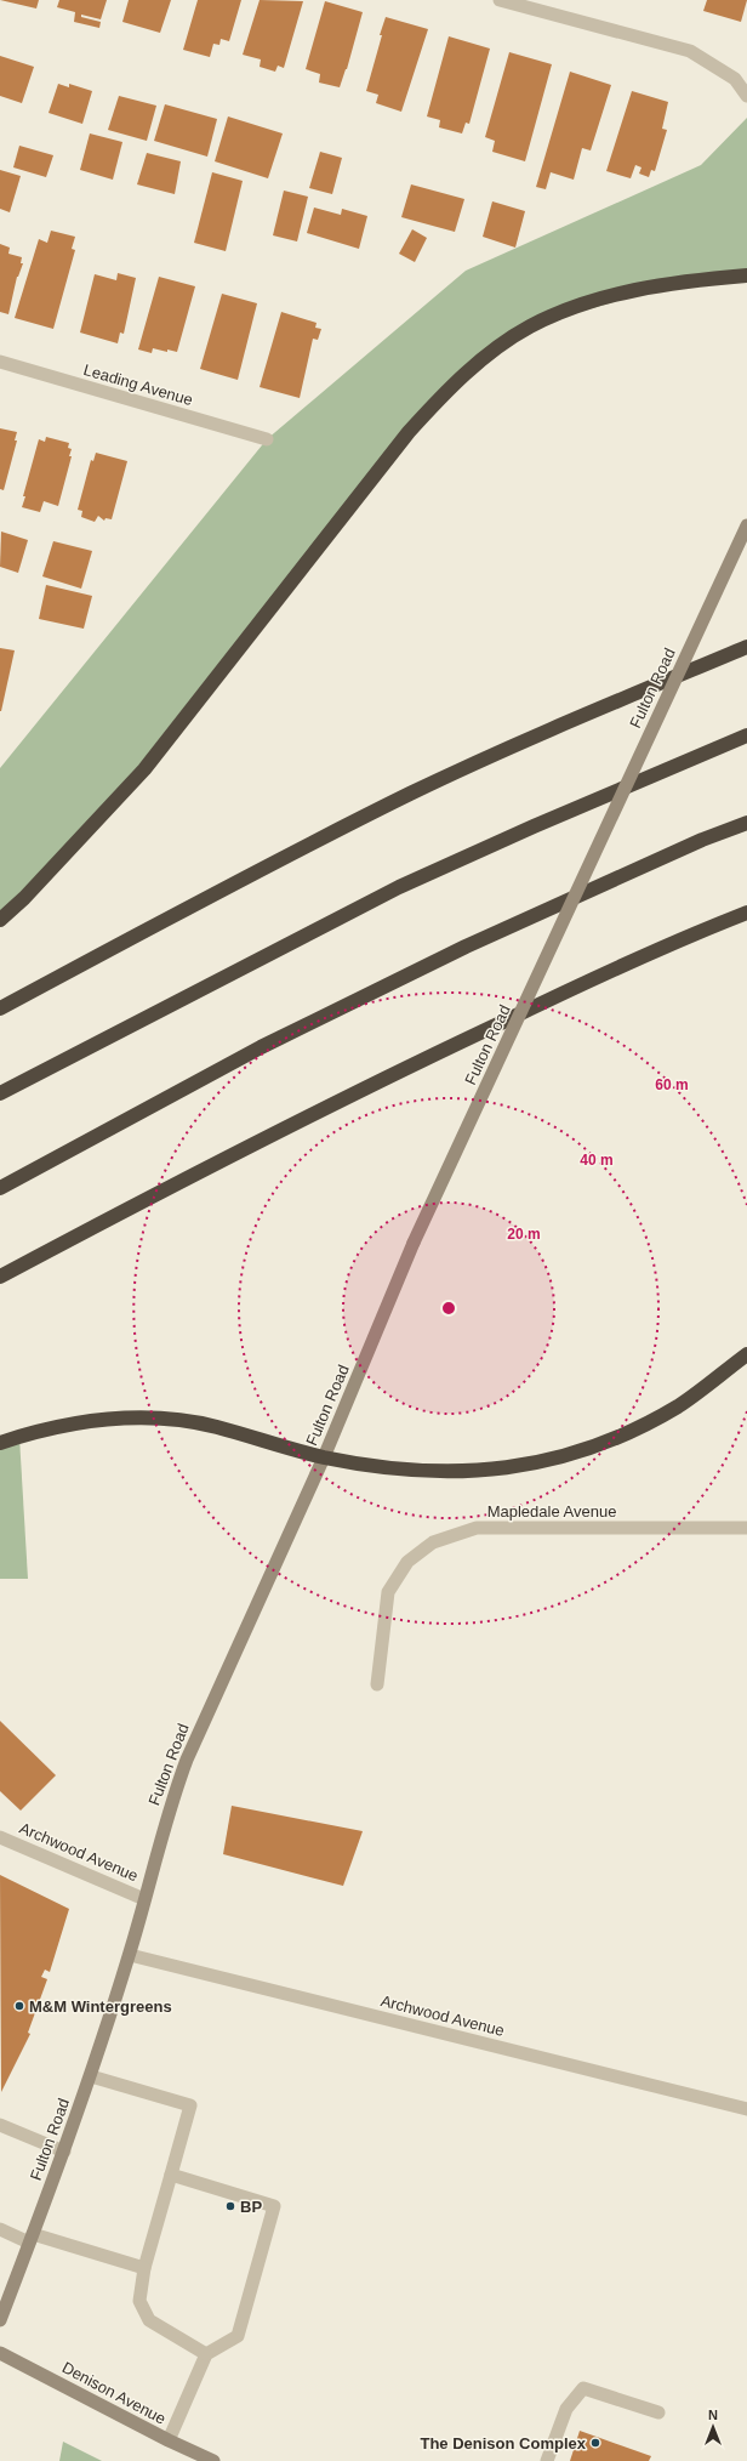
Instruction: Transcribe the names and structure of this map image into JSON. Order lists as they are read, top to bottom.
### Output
{
  "streets": {
    "main road": ["Fulton Road", "Denison Avenue"],
    "street": ["Leading Avenue", "Mapledale Avenue", "Archwood Avenue"]
  },
  "crossings": [
    ["Fulton Road", "Archwood Avenue"]
  ],
  "places": ["M&M Wintergreens", "BP", "The Denison Complex"],
  "north": "top",
  "rings": ["60 m", "40 m", "20 m"]
}
